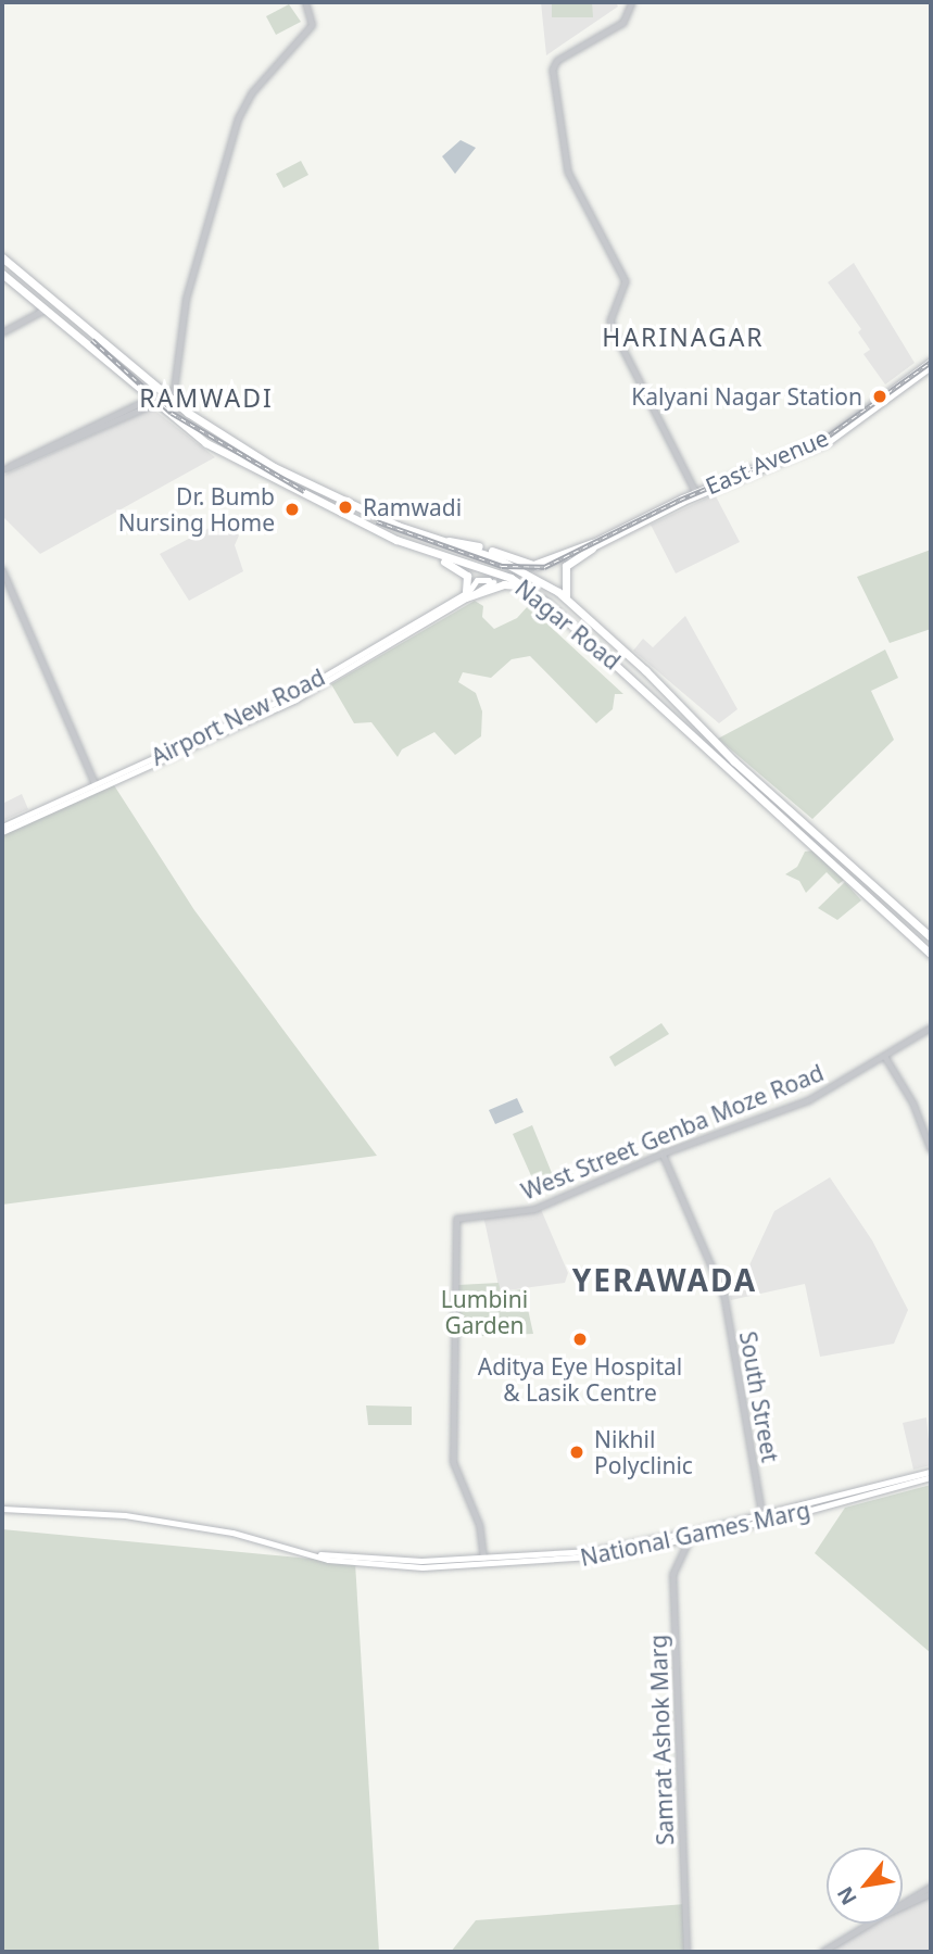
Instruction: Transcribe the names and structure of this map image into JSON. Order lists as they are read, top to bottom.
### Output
{
  "streets": {
    "highway": ["Nagar Road"],
    "main road": ["East Avenue", "Airport New Road", "National Games Marg"],
    "street": ["West Street Genba Moze Road", "South Street", "Samrat Ashok Marg"]
  },
  "crossings": [
    ["West Street Genba Moze Road", "South Street"],
    ["West Street Genba Moze Road", "National Games Marg"],
    ["South Street", "National Games Marg"],
    ["National Games Marg", "Samrat Ashok Marg"]
  ],
  "districts": ["HARINAGAR", "RAMWADI", "YERAWADA"],
  "parks": ["Lumbini Garden"],
  "places": [
    "Kalyani Nagar Station",
    "Ramwadi",
    "Dr. Bumb Nursing Home",
    "Aditya Eye Hospital & Lasik Centre",
    "Nikhil Polyclinic"
  ],
  "north": "bottom left"
}
